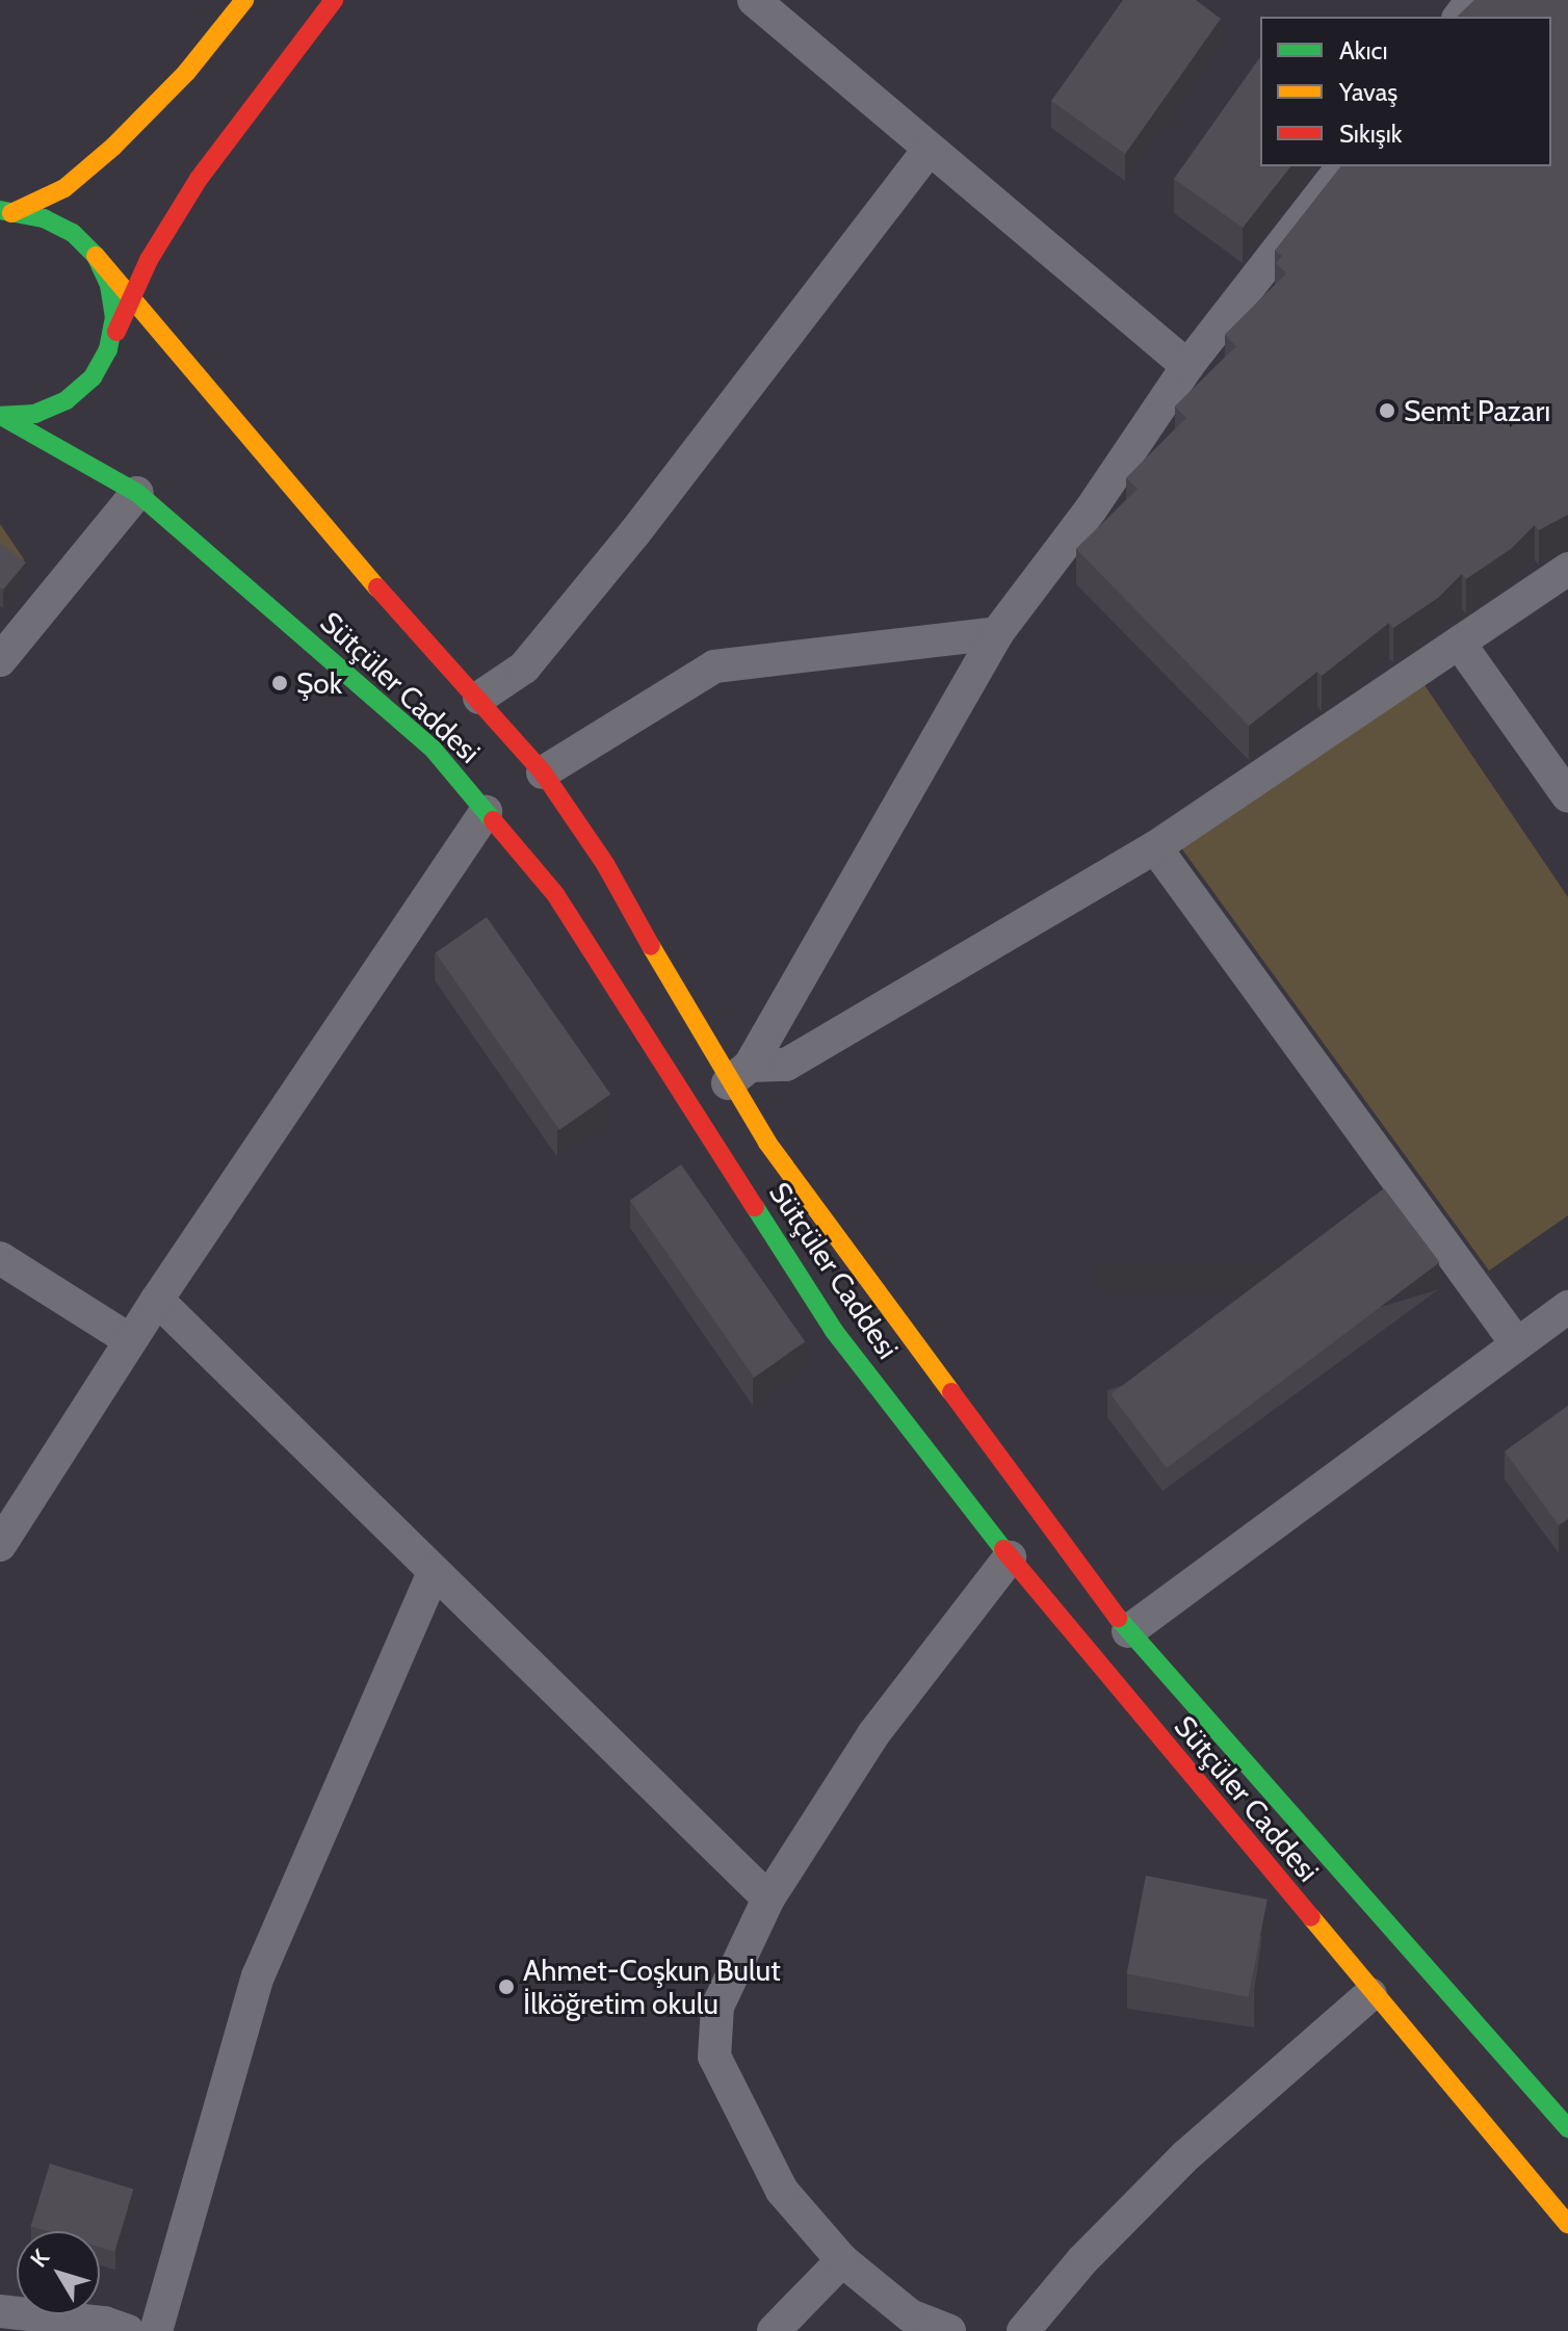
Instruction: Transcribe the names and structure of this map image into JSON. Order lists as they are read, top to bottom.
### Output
{
  "streets": {
    "main road": ["Sütçüler Caddesi"]
  },
  "places": ["Semt Pazarı", "Şok", "Ahmet-Coşkun Bulut İlköğretim okulu"],
  "legend": ["Akıcı", "Yavaş", "Sıkışık"],
  "north": "top left"
}
